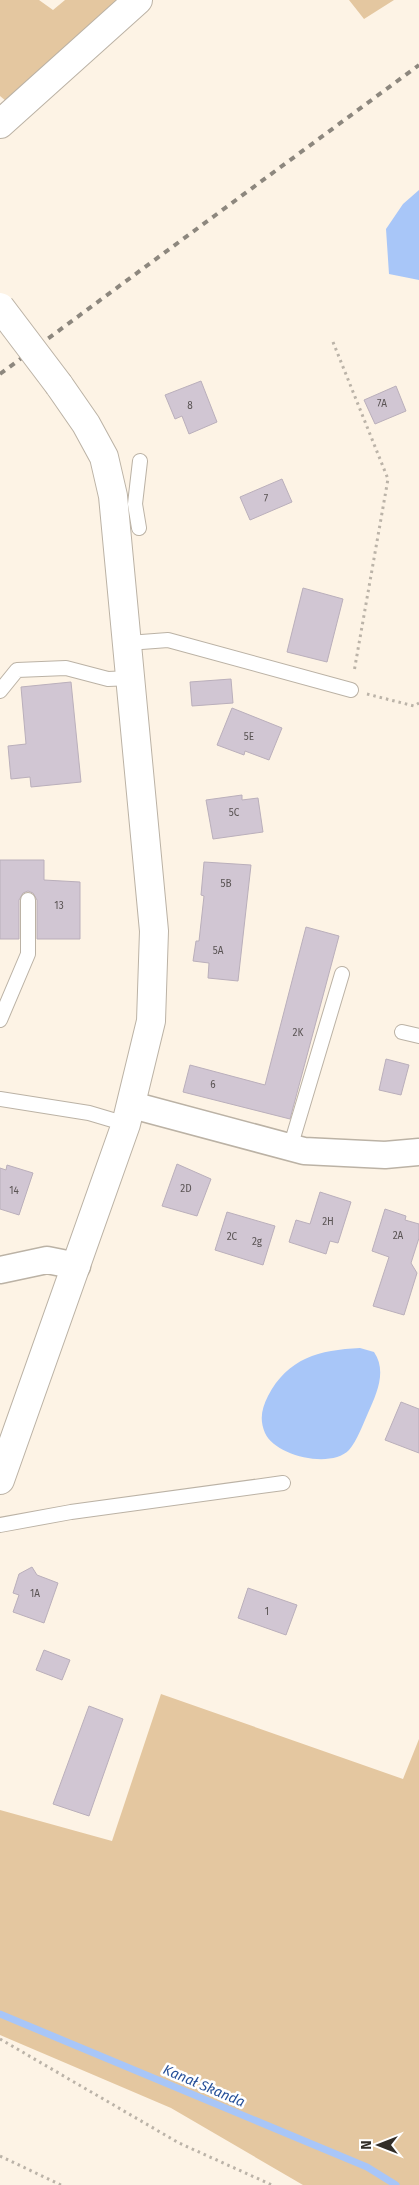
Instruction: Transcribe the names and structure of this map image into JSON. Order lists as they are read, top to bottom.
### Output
{
  "water": ["Kanał Skanda"],
  "house_numbers": [
    "7A",
    "8",
    "7",
    "5E",
    "5C",
    "5B",
    "13",
    "5A",
    "2K",
    "6",
    "2D",
    "14",
    "2H",
    "2A",
    "2C",
    "2g",
    "1A",
    "1"
  ],
  "north": "left"
}
